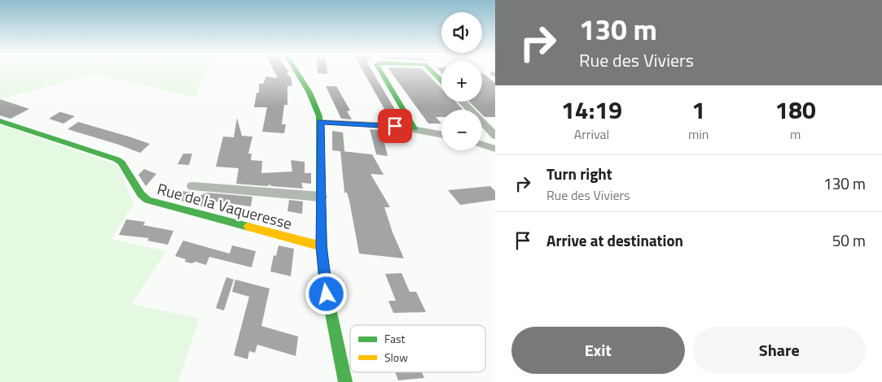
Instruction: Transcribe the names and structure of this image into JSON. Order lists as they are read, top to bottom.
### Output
{
  "streets": {
    "street": ["Rue de la Vaqueresse"]
  },
  "legend": ["Fast", "Slow"],
  "page": {
    "turn": ["130 m", "Rue des Viviers"],
    "map_buttons": ["+", "−"],
    "eta": [
      "14:19",
      "Arrival",
      "1",
      "min",
      "180",
      "m"
    ],
    "list": [
      {
        "name": "Turn right",
        "note": "Rue des Viviers",
        "value": "130 m"
      },
      {
        "name": "Arrive at destination",
        "value": "50 m"
      }
    ],
    "buttons": ["Exit", "Share"]
  }
}
